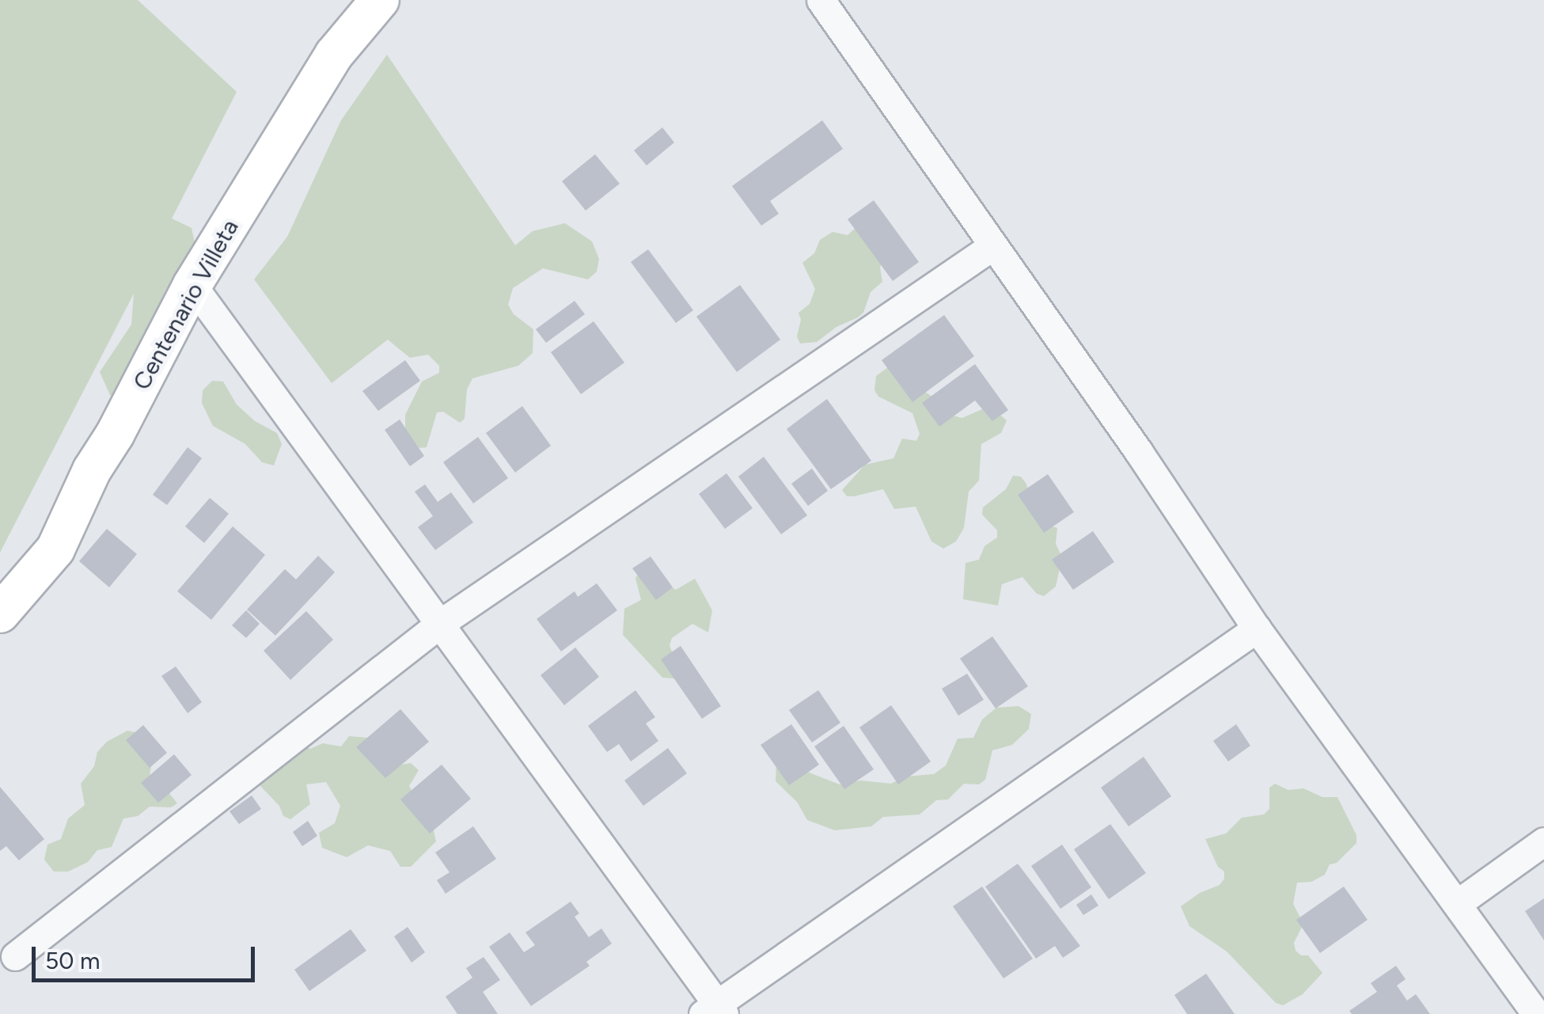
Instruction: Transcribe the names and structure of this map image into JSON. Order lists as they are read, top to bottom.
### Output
{
  "streets": {
    "main road": ["Centenario Villeta"]
  },
  "scale_bar": "50 m"
}
